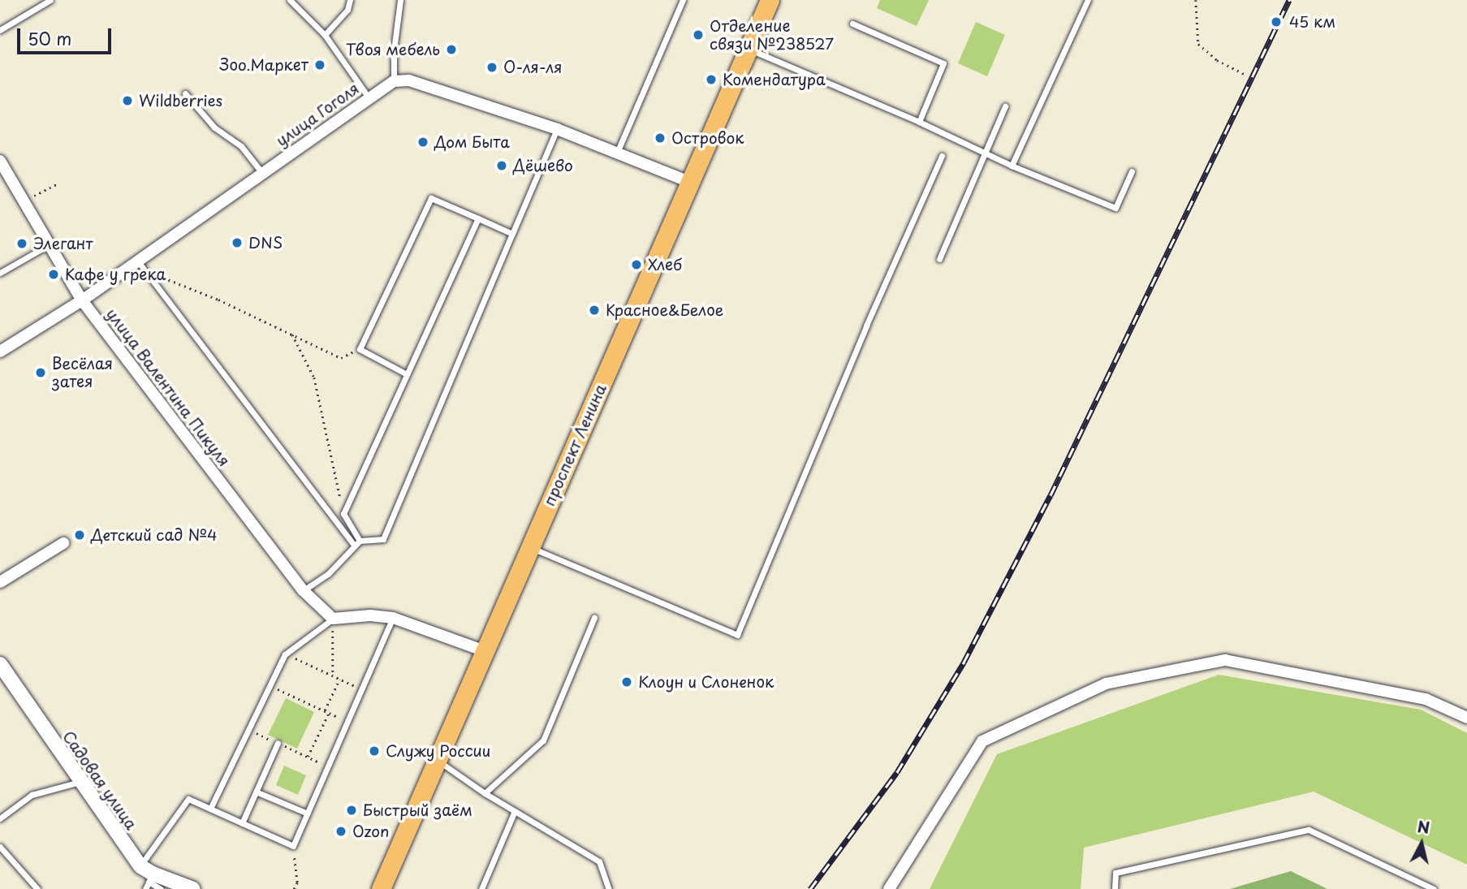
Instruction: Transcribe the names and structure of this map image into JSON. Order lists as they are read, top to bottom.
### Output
{
  "streets": {
    "main road": ["проспект Ленина"],
    "street": ["улица Гоголя", "улица Валентина Пикуля", "Садовая улица"]
  },
  "crossings": [
    ["улица Гоголя", "улица Валентина Пикуля"]
  ],
  "places": [
    "45 км",
    "Отделение связи №238527",
    "Твоя мебель",
    "Зоо.Маркет",
    "О-ля-ля",
    "Комендатура",
    "Wildberries",
    "Островок",
    "Дом Быта",
    "Дёшево",
    "DNS",
    "Элегант",
    "Хлеб",
    "Кафе у грека",
    "Красное&Белое",
    "Весёлая затея",
    "Детский сад №4",
    "Клоун и Слоненок",
    "Служу России",
    "Быстрый заём",
    "Ozon"
  ],
  "scale_bar": "50 m",
  "north": "top"
}
